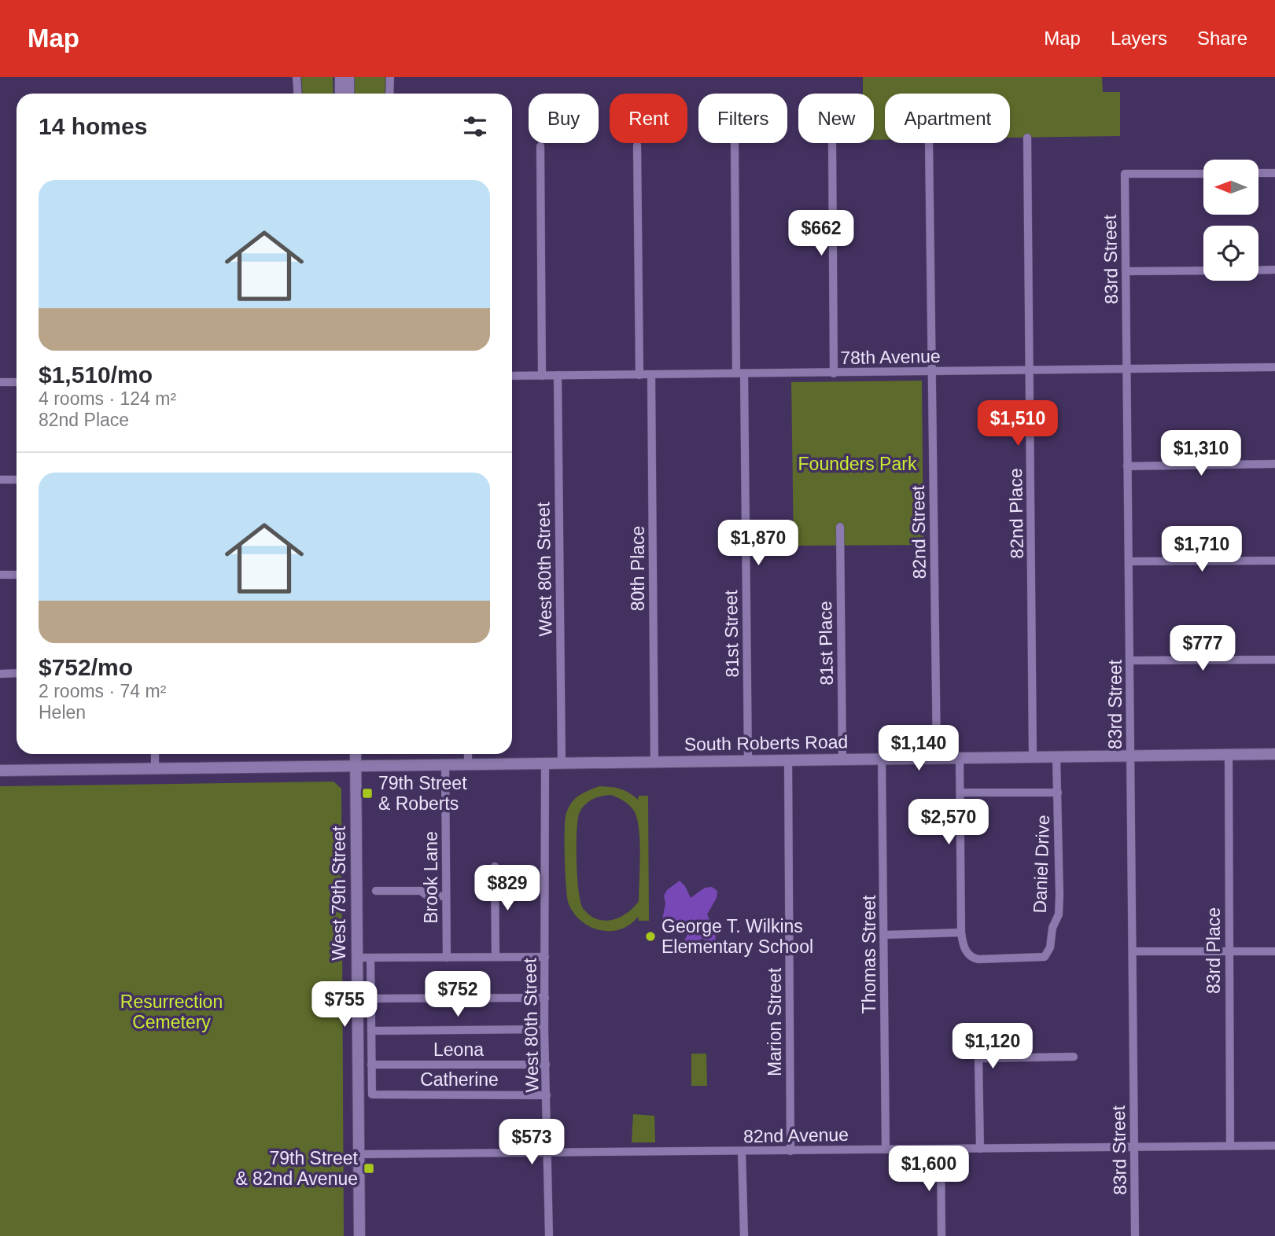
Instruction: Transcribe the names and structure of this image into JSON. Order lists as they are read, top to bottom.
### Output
{
  "streets": {
    "street": [
      "83rd Street",
      "78th Avenue",
      "82nd Place",
      "82nd Street",
      "80th Place",
      "West 80th Street",
      "81st Street",
      "81st Place",
      "South Roberts Road",
      "Daniel Drive",
      "Brook Lane",
      "West 79th Street",
      "83rd Place",
      "Thomas Street",
      "Marion Street",
      "Leona",
      "Catherine",
      "82nd Avenue"
    ]
  },
  "crossings": [
    ["83rd Street", "78th Avenue"],
    ["83rd Street", "South Roberts Road"],
    ["83rd Street", "82nd Avenue"],
    ["78th Avenue", "82nd Place"],
    ["78th Avenue", "82nd Street"],
    ["78th Avenue", "80th Place"],
    ["78th Avenue", "West 80th Street"],
    ["78th Avenue", "81st Street"],
    ["82nd Place", "South Roberts Road"],
    ["82nd Street", "South Roberts Road"],
    ["80th Place", "South Roberts Road"],
    ["West 80th Street", "South Roberts Road"],
    ["West 80th Street", "Leona"],
    ["West 80th Street", "Catherine"],
    ["West 80th Street", "82nd Avenue"],
    ["81st Street", "South Roberts Road"],
    ["81st Place", "South Roberts Road"],
    ["South Roberts Road", "Daniel Drive"],
    ["South Roberts Road", "Brook Lane"],
    ["South Roberts Road", "West 79th Street"],
    ["South Roberts Road", "83rd Place"],
    ["South Roberts Road", "Thomas Street"],
    ["South Roberts Road", "Marion Street"],
    ["West 79th Street", "82nd Avenue"],
    ["83rd Place", "82nd Avenue"],
    ["Thomas Street", "82nd Avenue"],
    ["Marion Street", "82nd Avenue"],
    ["Leona", "Catherine"]
  ],
  "parks": ["Founders Park", "Resurrection Cemetery"],
  "places": {
    "transit": ["79th Street & Roberts", "79th Street & 82nd Avenue"],
    "other": ["George T. Wilkins Elementary School"]
  },
  "north": "left",
  "page": {
    "header": "Map",
    "nav": ["Map", "Layers", "Share"],
    "chip": [
      "Buy",
      "Rent",
      "Filters",
      "New",
      "Apartment"
    ],
    "heading": "14 homes",
    "list": [
      {
        "name": "$1,510/mo",
        "note": "4 rooms · 124 m² · 82nd Place"
      },
      {
        "name": "$752/mo",
        "note": "2 rooms · 74 m² · Helen"
      }
    ],
    "price": [
      "$662",
      "$1,510",
      "$1,310",
      "$1,870",
      "$1,710",
      "$777",
      "$1,140",
      "$2,570",
      "$829",
      "$752",
      "$755",
      "$1,120",
      "$573",
      "$1,600"
    ]
  }
}
